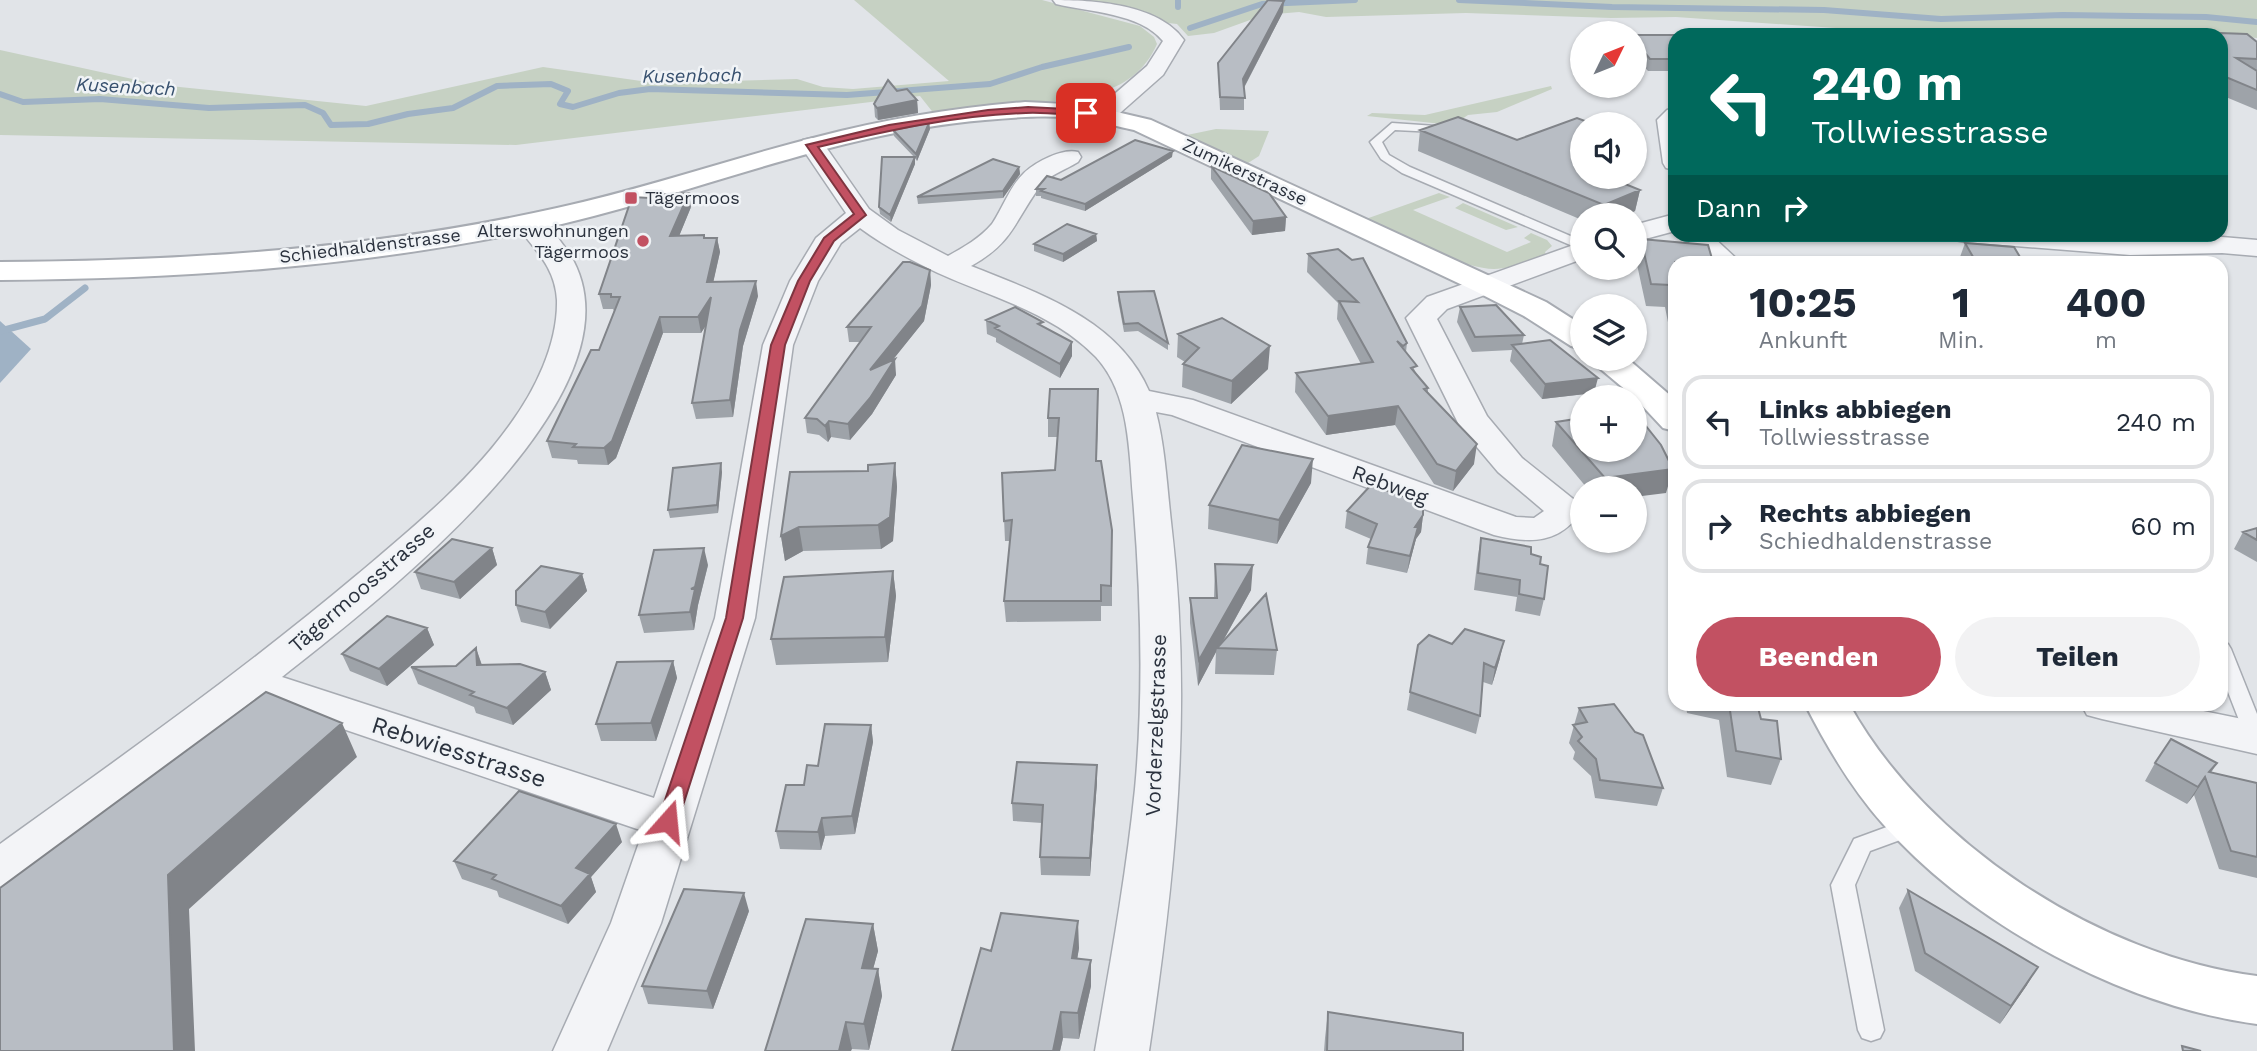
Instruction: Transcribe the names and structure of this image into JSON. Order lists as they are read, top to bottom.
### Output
{
  "streets": {
    "main road": ["Zumikerstrasse", "Schiedhaldenstrasse"],
    "street": [
      "Rebweg",
      "Tägermoosstrasse",
      "Vorderzelgstrasse",
      "Rebwiesstrasse"
    ]
  },
  "crossings": [
    ["Zumikerstrasse", "Schiedhaldenstrasse"],
    ["Zumikerstrasse", "Rebweg"],
    ["Schiedhaldenstrasse", "Tägermoosstrasse"],
    ["Rebweg", "Vorderzelgstrasse"],
    ["Tägermoosstrasse", "Rebwiesstrasse"]
  ],
  "water": ["Kusenbach"],
  "places": {
    "transit": ["Tägermoos"],
    "other": ["Alterswohnungen Tägermoos"]
  },
  "north": "top right",
  "page": {
    "map_buttons": ["+", "−"],
    "turn": ["240 m", "Tollwiesstrasse"],
    "then": "Dann",
    "eta": [
      "10:25",
      "Ankunft",
      "1",
      "Min.",
      "400",
      "m"
    ],
    "list": [
      {
        "name": "Links abbiegen",
        "note": "Tollwiesstrasse",
        "value": "240 m"
      },
      {
        "name": "Rechts abbiegen",
        "note": "Schiedhaldenstrasse",
        "value": "60 m"
      }
    ],
    "buttons": ["Beenden", "Teilen"]
  }
}
